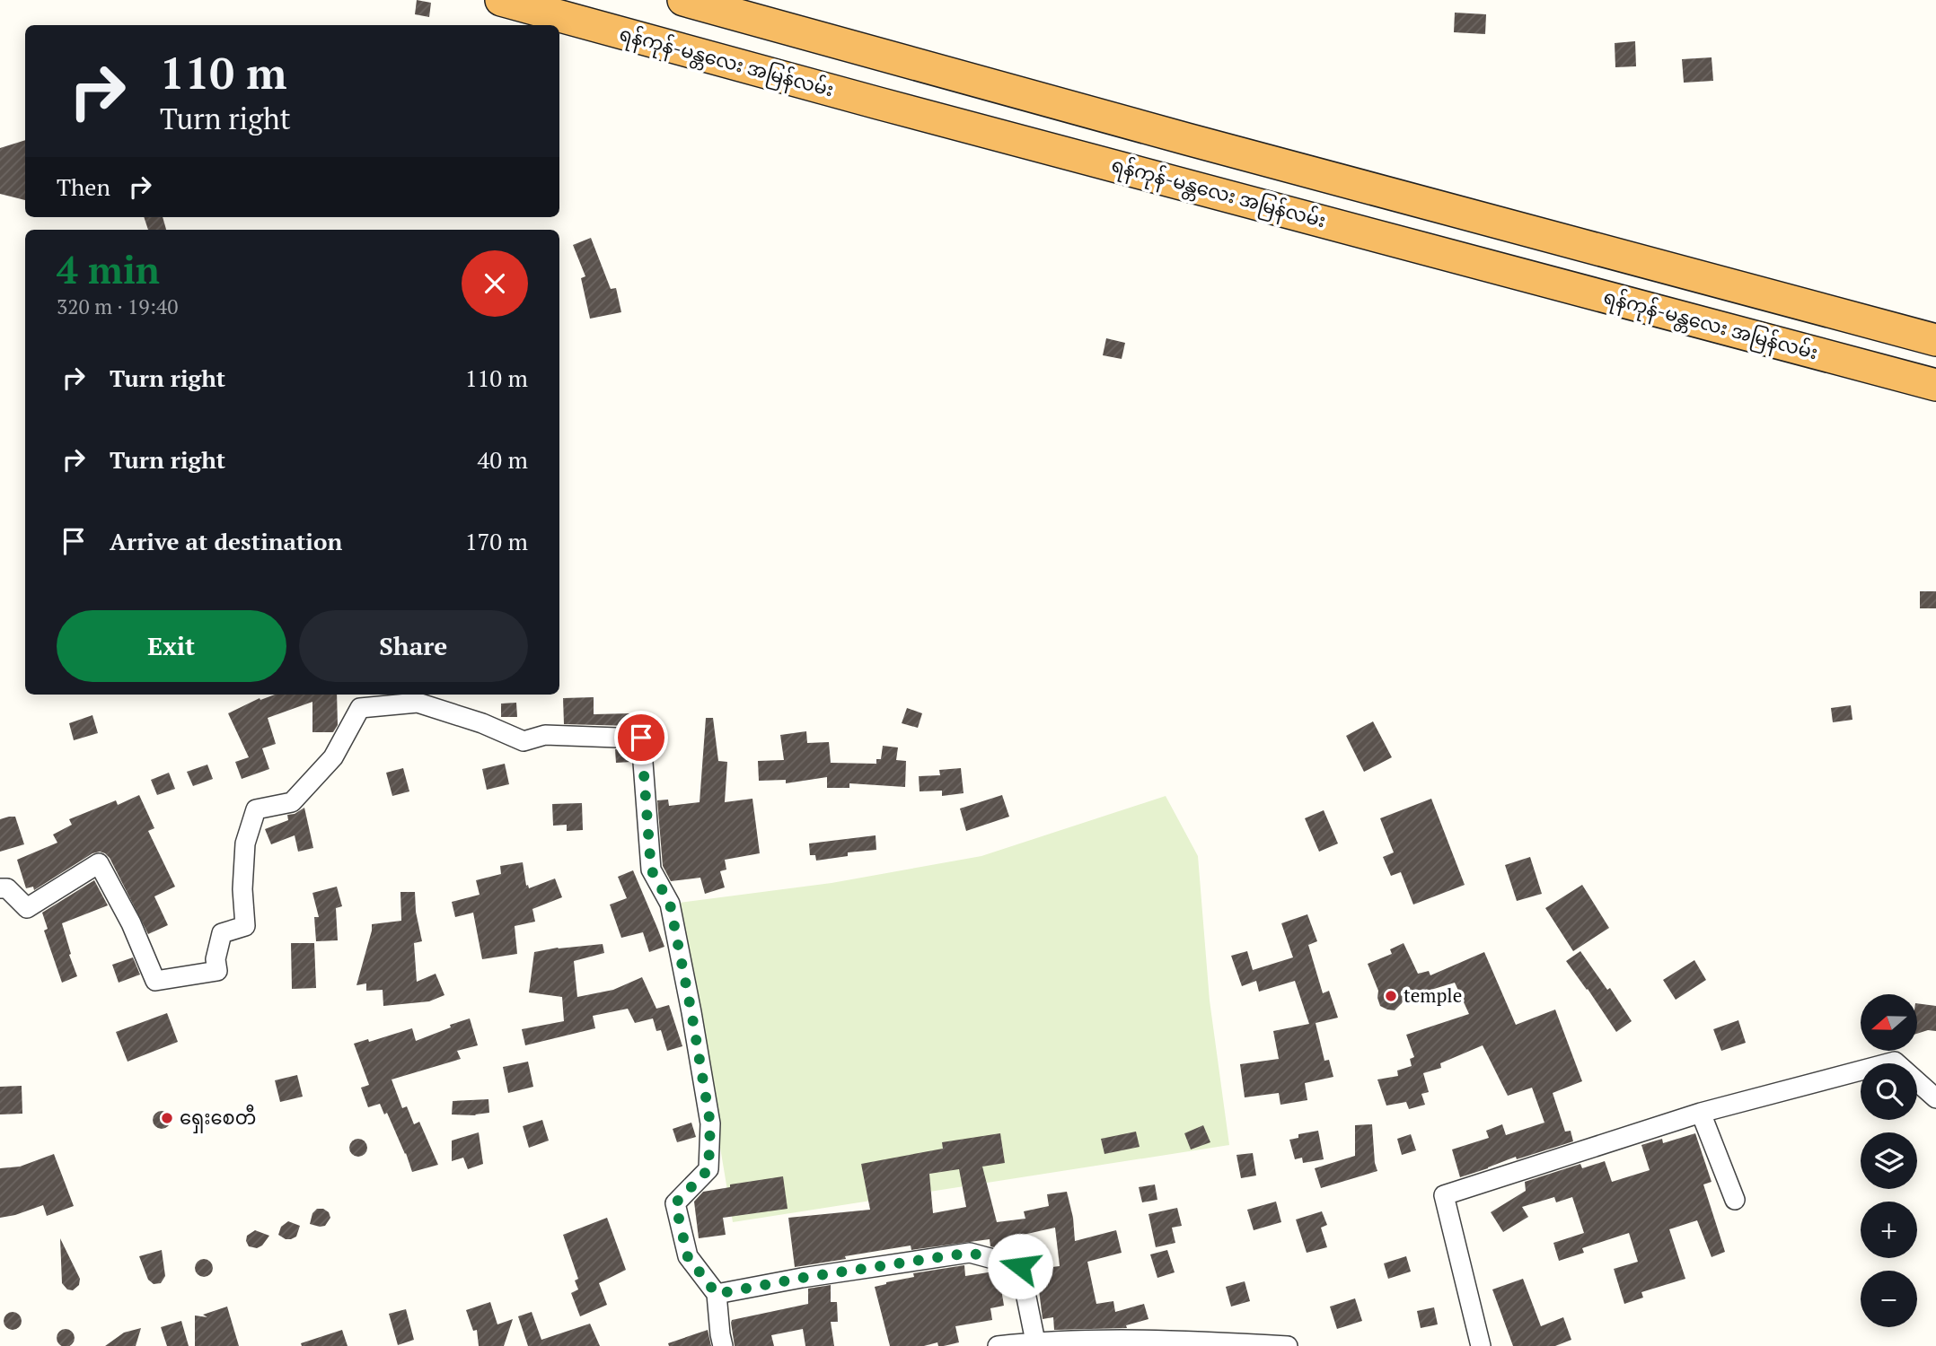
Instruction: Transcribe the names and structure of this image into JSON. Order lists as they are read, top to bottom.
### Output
{
  "streets": {
    "highway": ["ရန်ကုန်-မန္တလေး အမြန်လမ်း"]
  },
  "places": ["temple", "ရှေးစေတီ"],
  "north": "left",
  "page": {
    "turn": ["110 m", "Turn right"],
    "then": "Then",
    "heading": ["4 min", "320 m · 19:40"],
    "list": [
      {
        "name": "Turn right",
        "value": "110 m"
      },
      {
        "name": "Turn right",
        "value": "40 m"
      },
      {
        "name": "Arrive at destination",
        "value": "170 m"
      }
    ],
    "buttons": ["Exit", "Share"],
    "map_buttons": ["+", "−"]
  }
}
